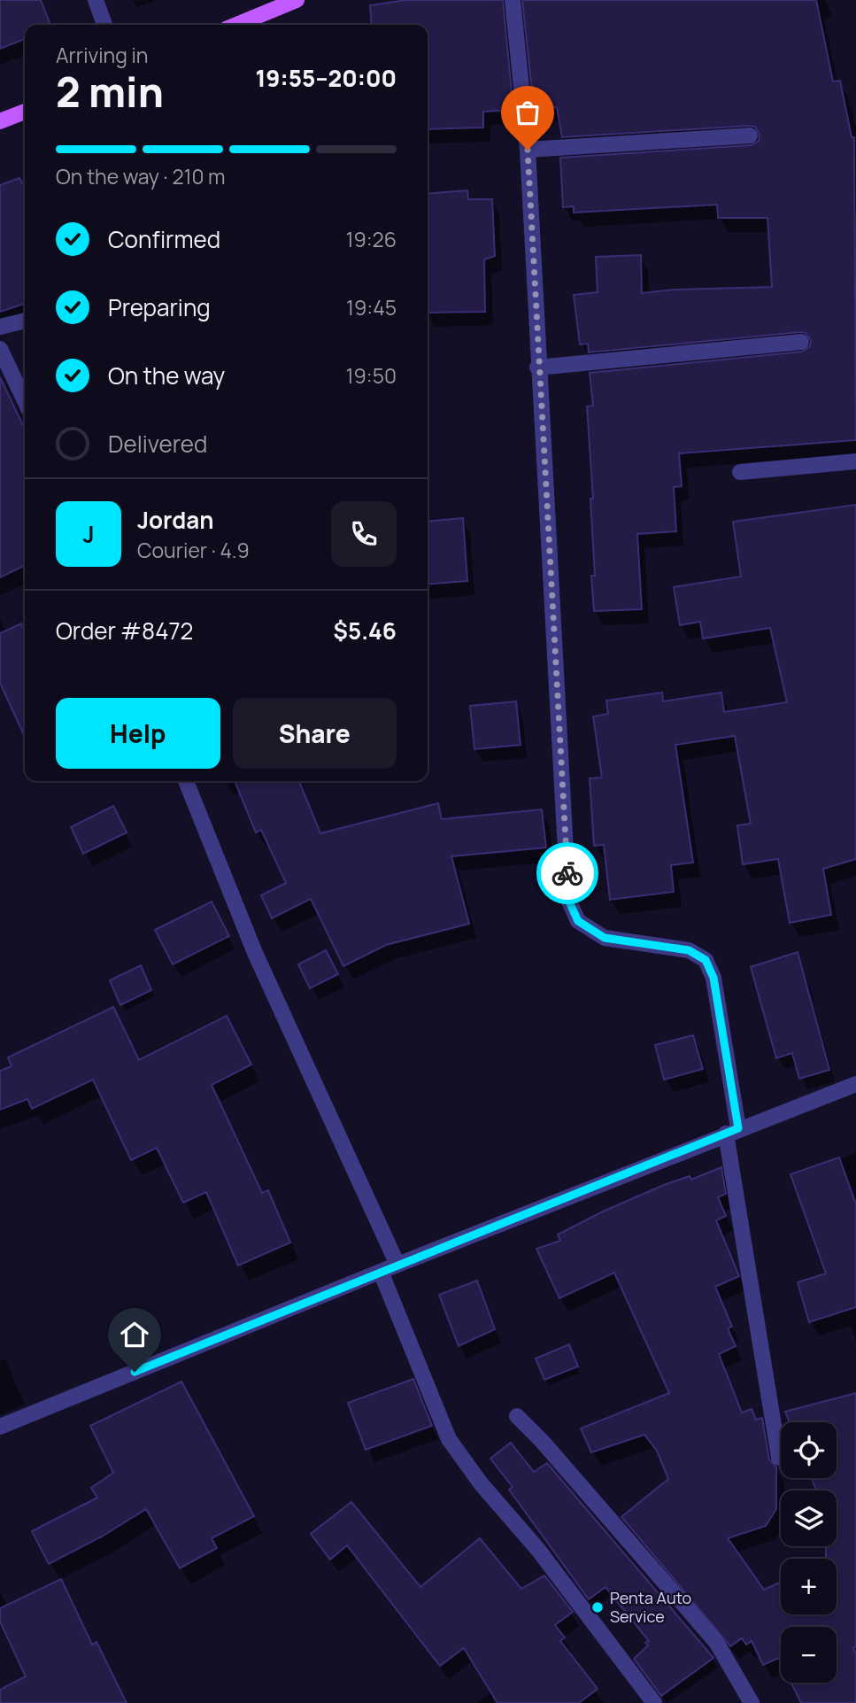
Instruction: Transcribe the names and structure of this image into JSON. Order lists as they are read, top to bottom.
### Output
{
  "places": ["Penta Auto Service"],
  "page": {
    "heading": ["2 min", "Arriving in", "19:55–20:00"],
    "panel": [
      "Jordan",
      "Courier · 4.9",
      "Order #8472",
      "$5.46"
    ],
    "bar": "On the way · 210 m",
    "list": [
      ["Confirmed", "19:26"],
      ["Preparing", "19:45"],
      ["On the way", "19:50"],
      "Delivered"
    ],
    "round": "J",
    "buttons": ["Help", "Share"],
    "map_buttons": ["+", "−"]
  }
}
